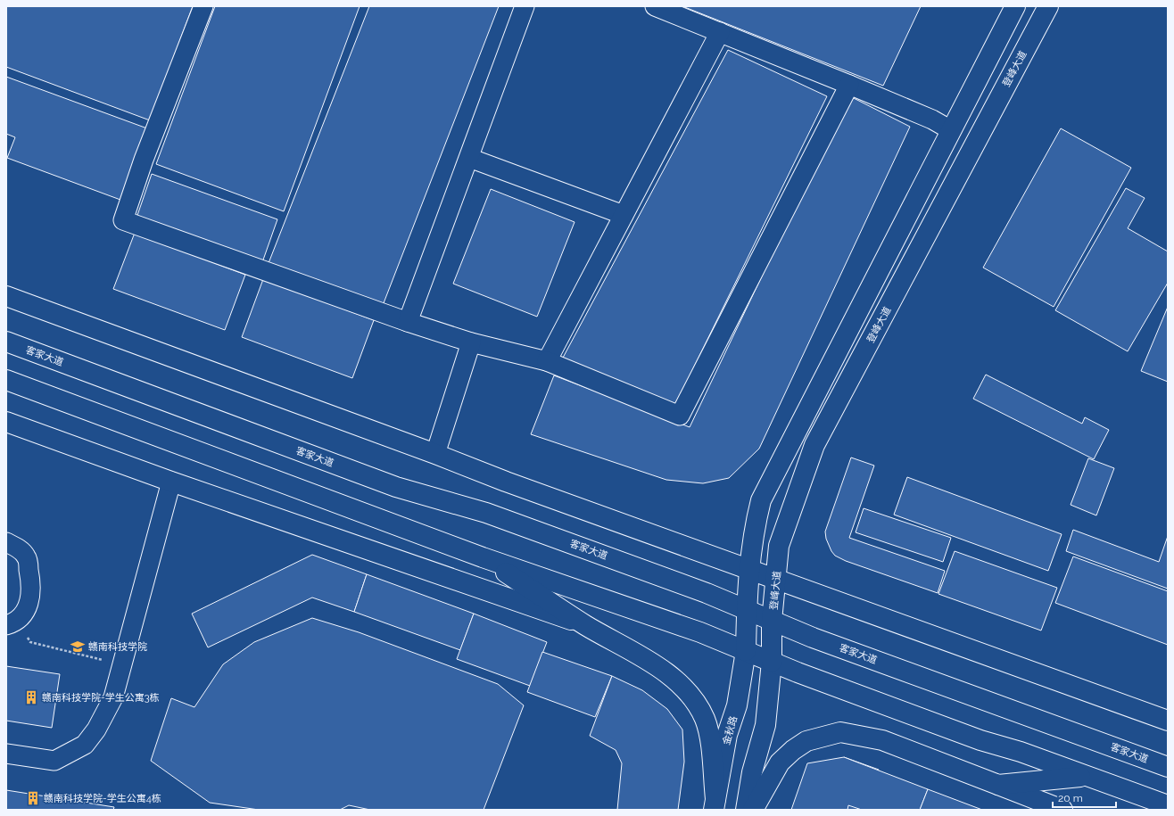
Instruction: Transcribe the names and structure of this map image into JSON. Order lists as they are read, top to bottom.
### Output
{
  "streets": {
    "main road": ["登峰大道", "客家大道", "金秋路"]
  },
  "crossings": [
    ["登峰大道", "客家大道"]
  ],
  "places": {
    "school or university": ["赣南科技学院"],
    "building": ["赣南科技学院-学生公寓3栋", "赣南科技学院-学生公寓4栋"]
  },
  "scale_bar": "20 m"
}
